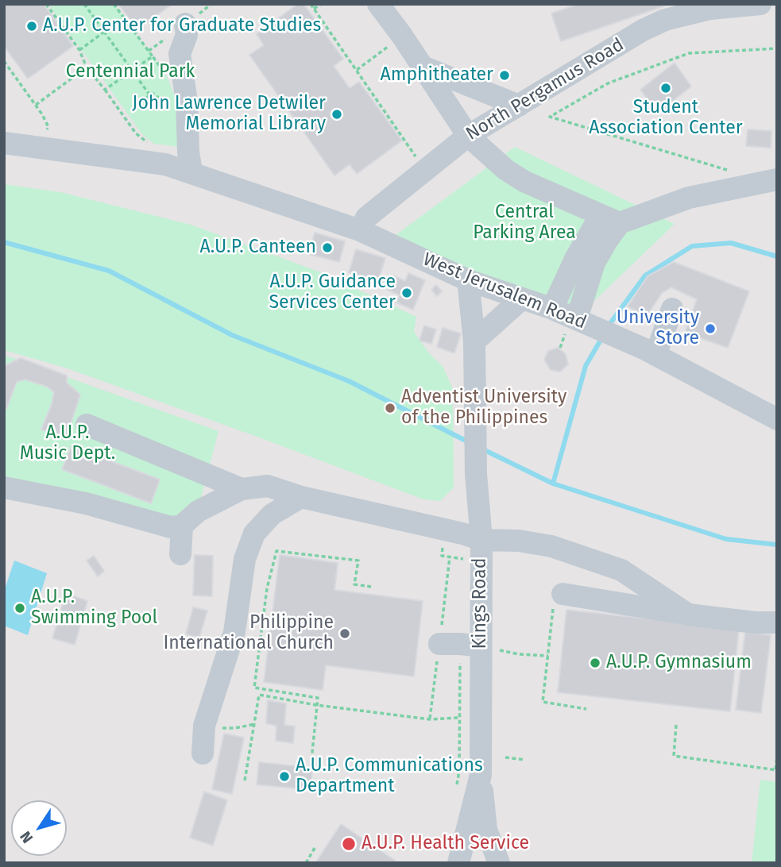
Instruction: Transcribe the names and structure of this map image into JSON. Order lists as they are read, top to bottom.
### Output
{
  "streets": {
    "lane": ["North Pergamus Road", "West Jerusalem Road", "Kings Road"]
  },
  "crossings": [
    ["North Pergamus Road", "West Jerusalem Road"],
    ["West Jerusalem Road", "Kings Road"]
  ],
  "parks": ["Centennial Park", "Central Parking Area", "A.U.P. Music Dept."],
  "places": [
    "A.U.P. Center for Graduate Studies",
    "Amphitheater",
    "Student Association Center",
    "John Lawrence Detwiler Memorial Library",
    "A.U.P. Canteen",
    "A.U.P. Guidance Services Center",
    "University Store",
    "Adventist University of the Philippines",
    "A.U.P. Swimming Pool",
    "Philippine International Church",
    "A.U.P. Gymnasium",
    "A.U.P. Communications Department",
    "A.U.P. Health Service"
  ],
  "north": "bottom left"
}
